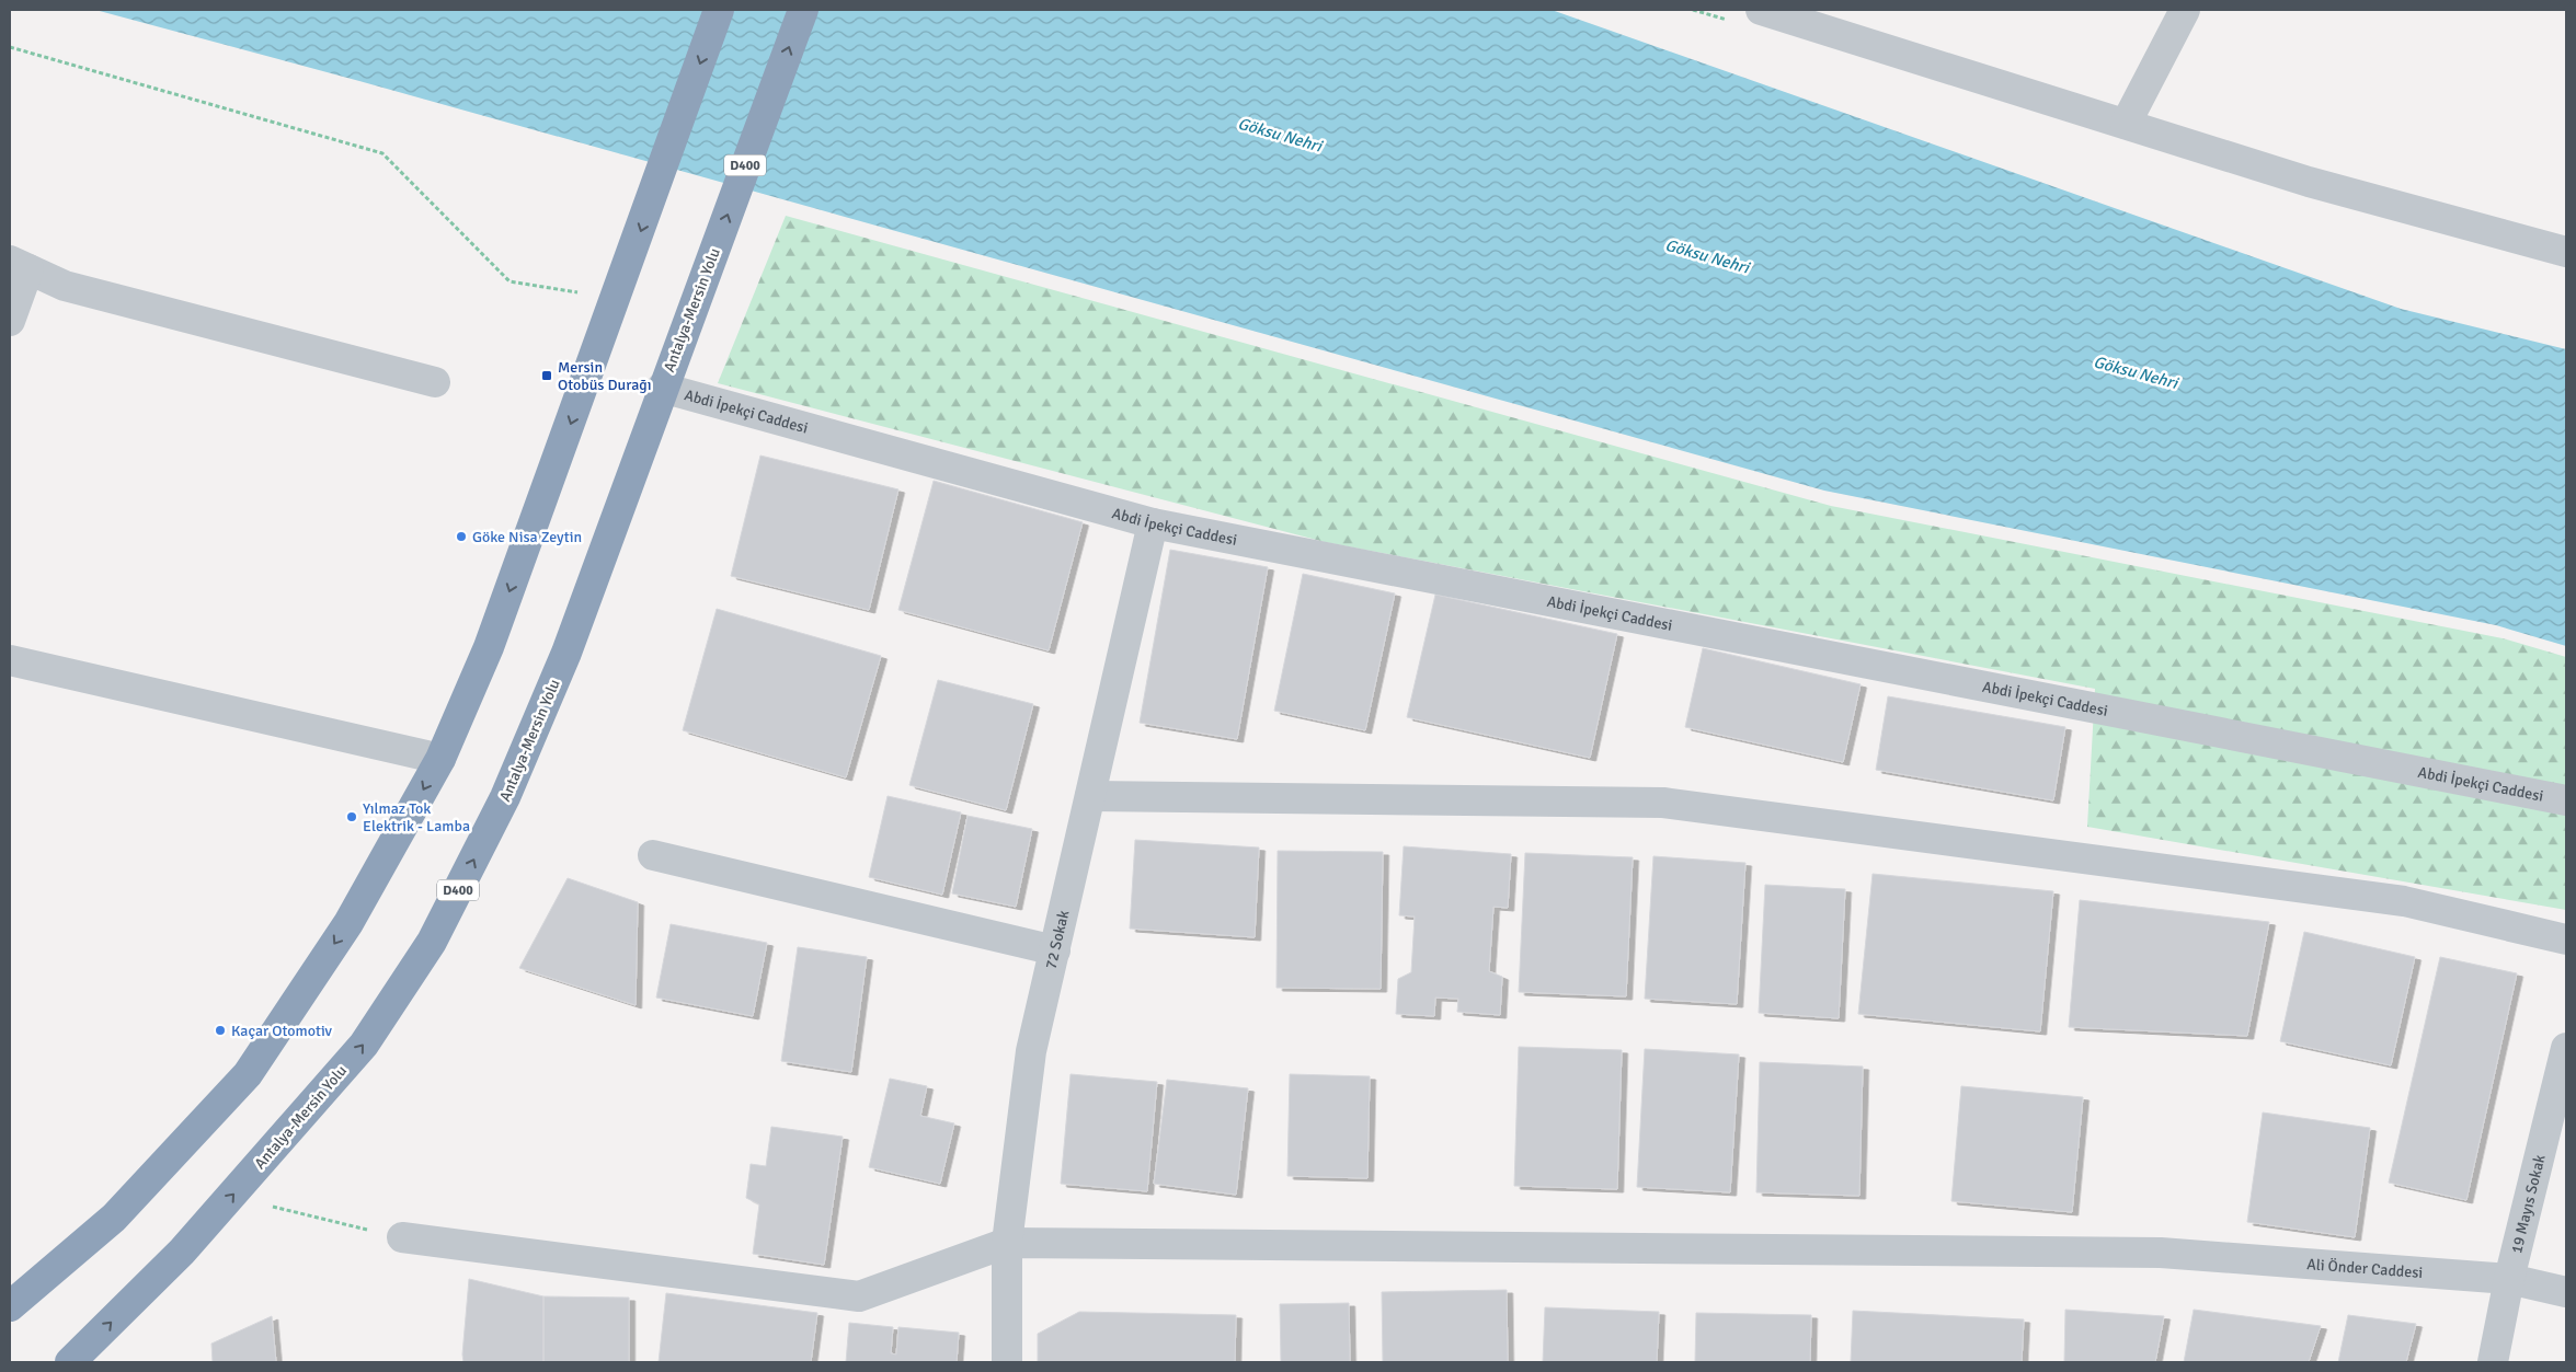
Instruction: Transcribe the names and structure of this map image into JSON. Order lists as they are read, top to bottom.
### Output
{
  "streets": {
    "highway": ["D400", "Antalya-Mersin Yolu"],
    "street": [
      "Abdi İpekçi Caddesi",
      "72 Sokak",
      "19 Mayıs Sokak",
      "Ali Önder Caddesi"
    ]
  },
  "crossings": [
    ["Antalya-Mersin Yolu", "Abdi İpekçi Caddesi"],
    ["Abdi İpekçi Caddesi", "72 Sokak"],
    ["72 Sokak", "Ali Önder Caddesi"],
    ["19 Mayıs Sokak", "Ali Önder Caddesi"]
  ],
  "water": ["Göksu Nehri"],
  "places": {
    "transit": ["Mersin Otobüs Durağı"],
    "other": ["Göke Nisa Zeytin", "Yılmaz Tok Elektrik - Lamba", "Kaçar Otomotiv"]
  }
}
